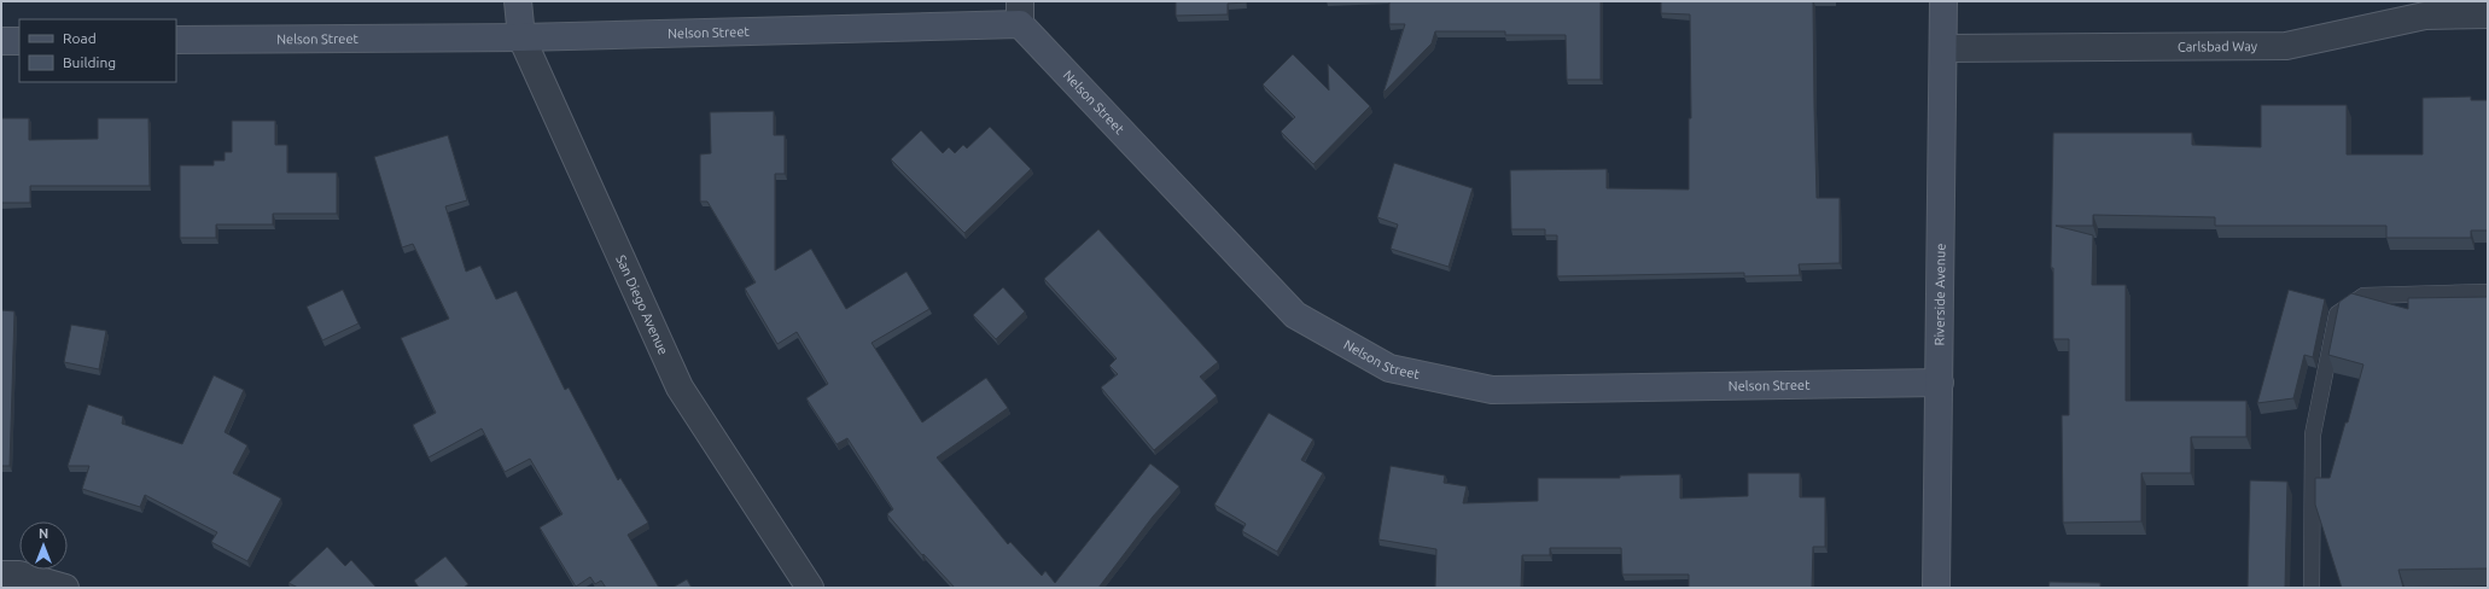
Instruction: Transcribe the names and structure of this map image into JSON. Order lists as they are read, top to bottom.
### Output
{
  "streets": {
    "street": [
      "Nelson Street",
      "Carlsbad Way",
      "Riverside Avenue",
      "San Diego Avenue"
    ]
  },
  "crossings": [
    ["Nelson Street", "Riverside Avenue"],
    ["Nelson Street", "San Diego Avenue"],
    ["Carlsbad Way", "Riverside Avenue"]
  ],
  "legend": ["Road", "Building"],
  "north": "top"
}
